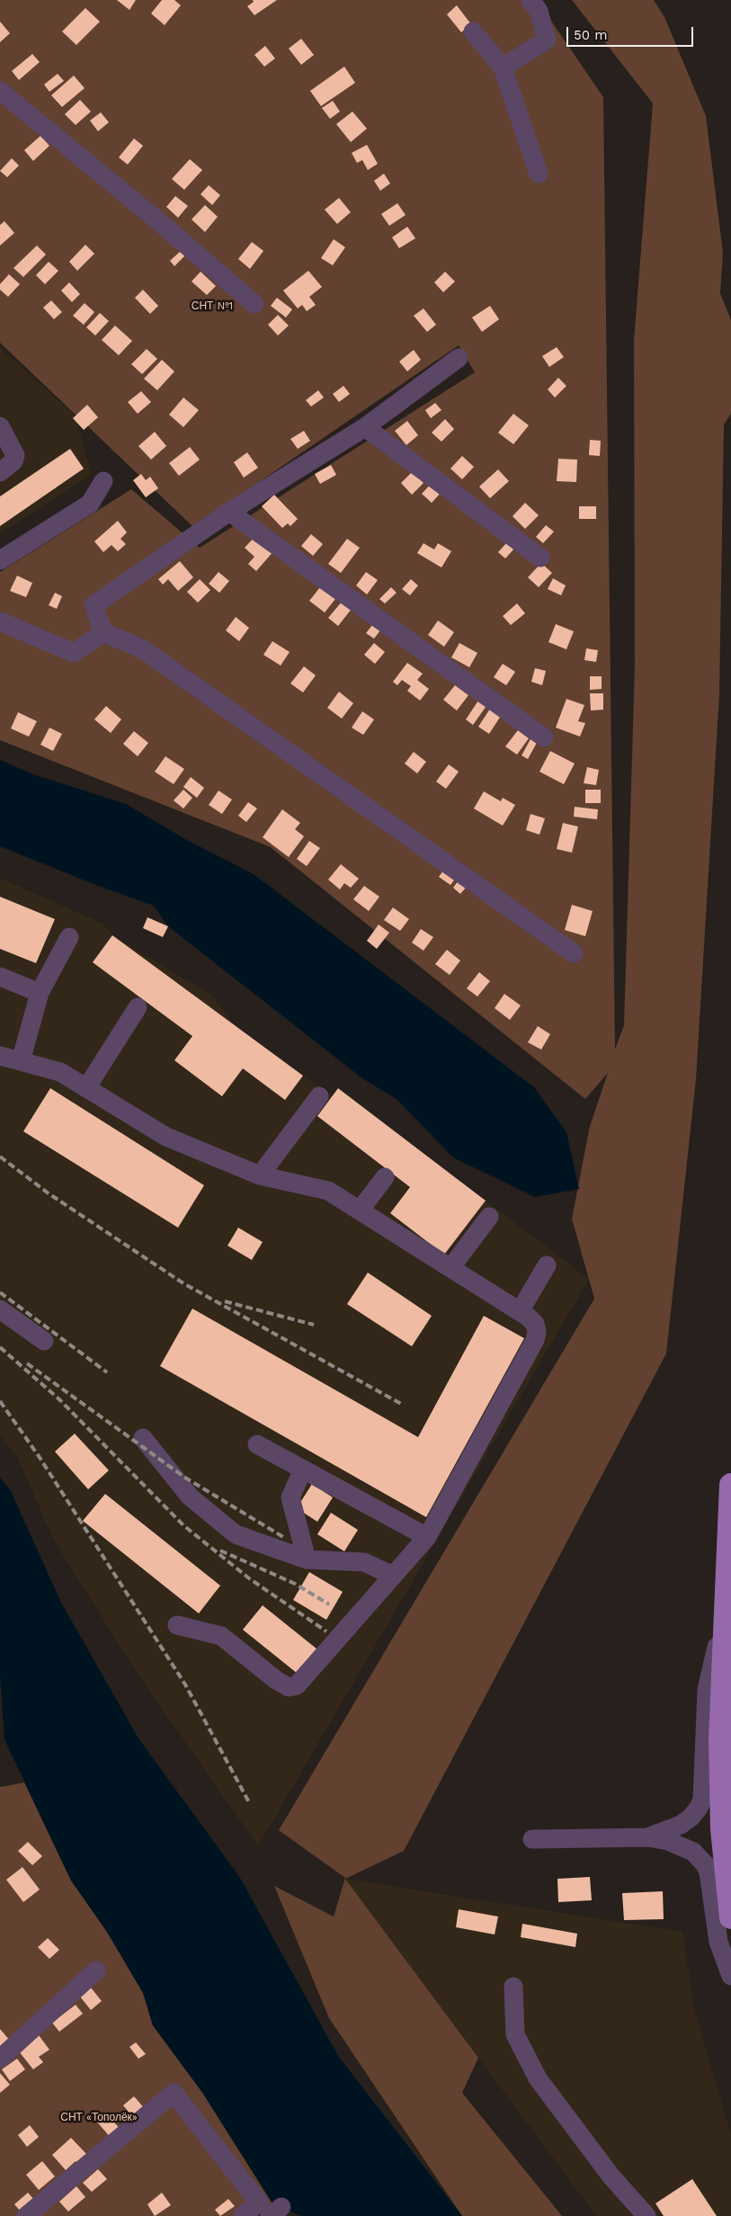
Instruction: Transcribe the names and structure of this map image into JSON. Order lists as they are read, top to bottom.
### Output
{
  "parks": ["СНТ №1", "СНТ «Тополёк»"],
  "scale_bar": "50 m"
}
